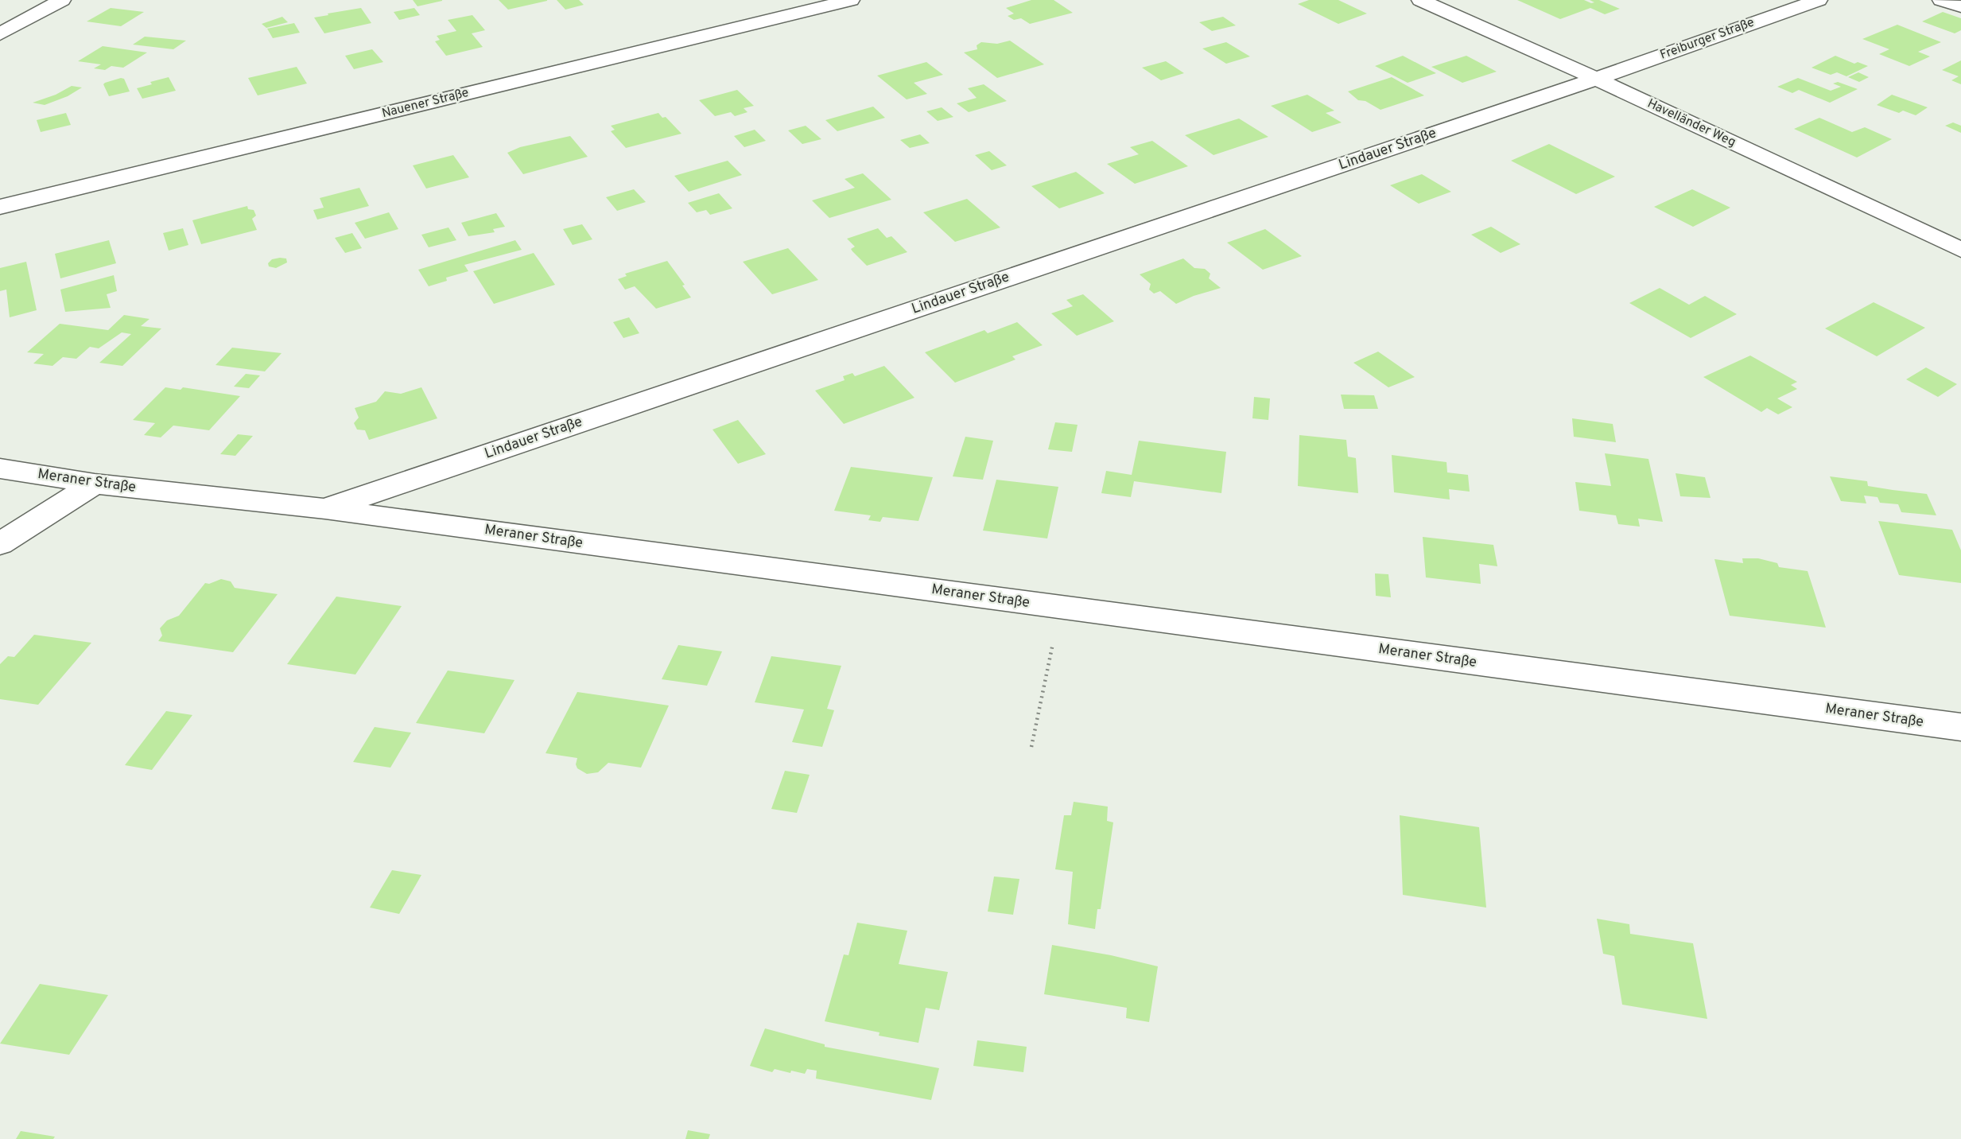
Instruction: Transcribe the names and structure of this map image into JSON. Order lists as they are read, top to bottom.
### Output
{
  "streets": {
    "street": [
      "Freiburger Straße",
      "Nauener Straße",
      "Havelländer Weg",
      "Lindauer Straße",
      "Meraner Straße"
    ]
  },
  "crossings": [
    ["Freiburger Straße", "Havelländer Weg"],
    ["Freiburger Straße", "Lindauer Straße"],
    ["Havelländer Weg", "Lindauer Straße"],
    ["Lindauer Straße", "Meraner Straße"]
  ]
}
